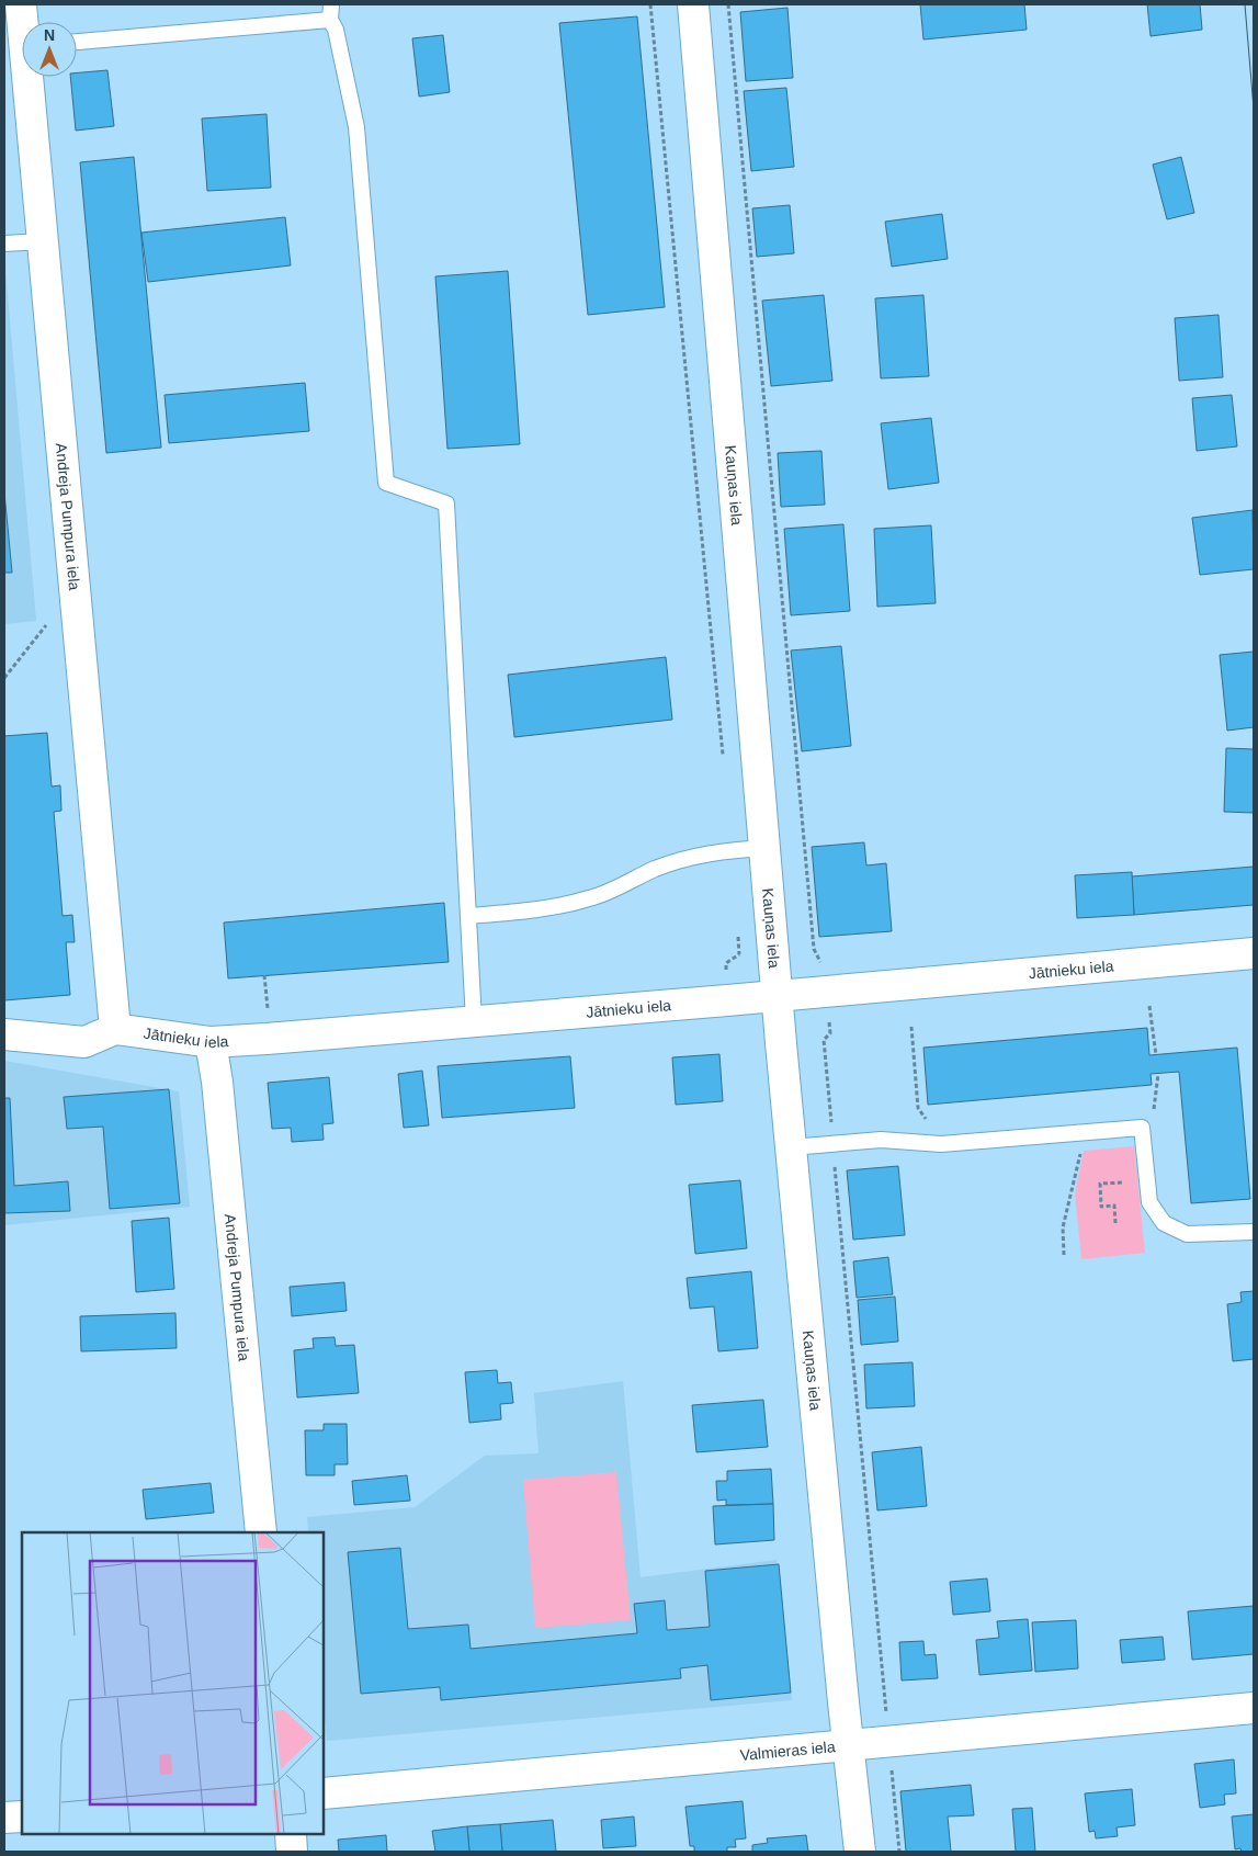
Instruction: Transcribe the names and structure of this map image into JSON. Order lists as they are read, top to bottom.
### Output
{
  "streets": {
    "street": [
      "Kauņas iela",
      "Andreja Pumpura iela",
      "Jātnieku iela",
      "Valmieras iela"
    ]
  },
  "crossings": [
    ["Kauņas iela", "Jātnieku iela"],
    ["Kauņas iela", "Valmieras iela"],
    ["Andreja Pumpura iela", "Jātnieku iela"]
  ],
  "north": "top"
}
